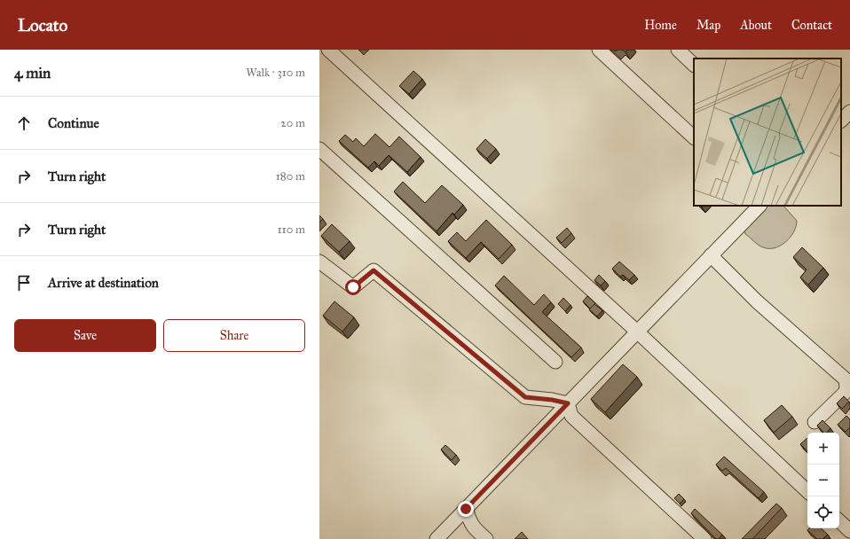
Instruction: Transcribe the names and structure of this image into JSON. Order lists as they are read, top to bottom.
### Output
{
  "page": {
    "header": "Locato",
    "nav": [
      "Home",
      "Map",
      "About",
      "Contact"
    ],
    "heading": ["4 min", "Walk · 310 m"],
    "list": [
      ["Continue", "20 m"],
      ["Turn right", "180 m"],
      ["Turn right", "110 m"],
      "Arrive at destination"
    ],
    "buttons": ["Save", "Share"],
    "map_buttons": ["+", "−"]
  }
}
